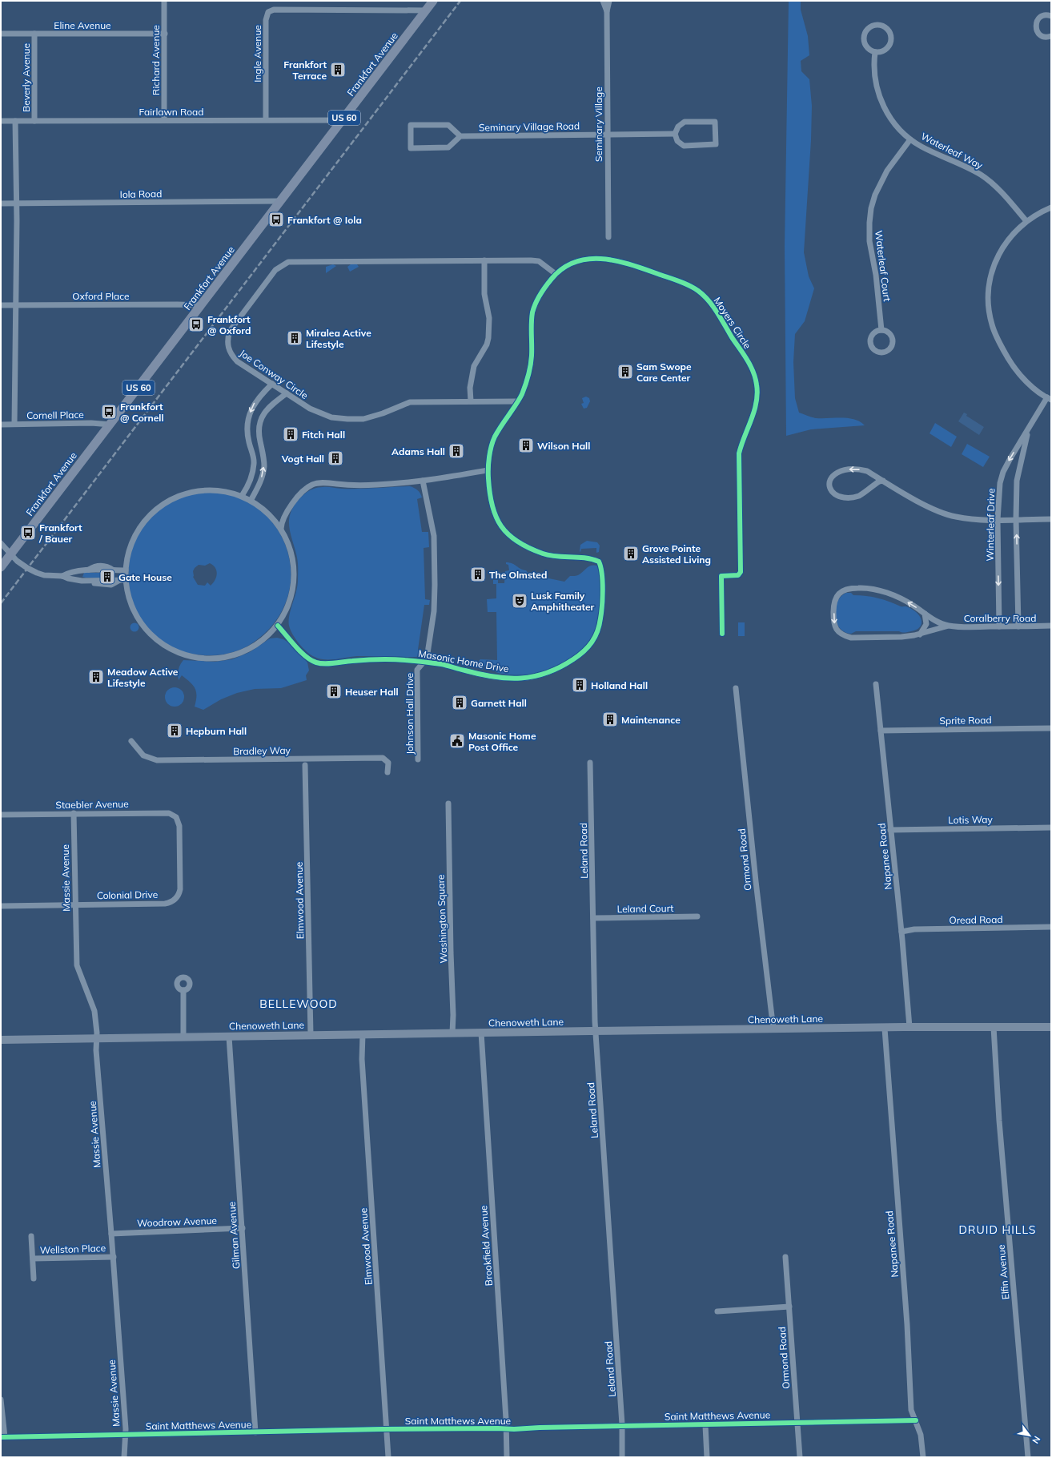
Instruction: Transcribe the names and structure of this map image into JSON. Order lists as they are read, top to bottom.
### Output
{
  "streets": {
    "main road": ["Frankfort Avenue", "US 60", "Chenoweth Lane"],
    "street": [
      "Eline Avenue",
      "Ingle Avenue",
      "Richard Avenue",
      "Beverly Avenue",
      "Fairlawn Road",
      "Seminary Village",
      "Seminary Village Road",
      "Waterleaf Way",
      "Iola Road",
      "Waterleaf Court",
      "Oxford Place",
      "Moyers Circle",
      "Joe Conway Circle",
      "Cornell Place",
      "Winterleaf Drive",
      "Coralberry Road",
      "Masonic Home Drive",
      "Johnson Hall Drive",
      "Sprite Road",
      "Bradley Way",
      "Staebler Avenue",
      "Lotis Way",
      "Leland Road",
      "Napanee Road",
      "Ormond Road",
      "Massie Avenue",
      "Colonial Drive",
      "Elmwood Avenue",
      "Leland Court",
      "Washington Square",
      "Oread Road",
      "Woodrow Avenue",
      "Gilman Avenue",
      "Brookfield Avenue",
      "Wellston Place",
      "Elfin Avenue",
      "Saint Matthews Avenue"
    ]
  },
  "crossings": [
    ["Eline Avenue", "Richard Avenue"],
    ["Eline Avenue", "Beverly Avenue"],
    ["Ingle Avenue", "Frankfort Avenue"],
    ["Ingle Avenue", "Fairlawn Road"],
    ["Richard Avenue", "Fairlawn Road"],
    ["Frankfort Avenue", "Fairlawn Road"],
    ["Frankfort Avenue", "Iola Road"],
    ["Frankfort Avenue", "Oxford Place"],
    ["Frankfort Avenue", "Cornell Place"],
    ["Beverly Avenue", "Fairlawn Road"],
    ["Beverly Avenue", "Iola Road"],
    ["Beverly Avenue", "Oxford Place"],
    ["Beverly Avenue", "Cornell Place"],
    ["Seminary Village", "Seminary Village Road"],
    ["Waterleaf Way", "Waterleaf Court"],
    ["Moyers Circle", "Joe Conway Circle"],
    ["Moyers Circle", "Masonic Home Drive"],
    ["Winterleaf Drive", "Coralberry Road"],
    ["Masonic Home Drive", "Johnson Hall Drive"],
    ["Sprite Road", "Napanee Road"],
    ["Staebler Avenue", "Massie Avenue"],
    ["Staebler Avenue", "Colonial Drive"],
    ["Lotis Way", "Napanee Road"],
    ["Leland Road", "Leland Court"],
    ["Leland Road", "Chenoweth Lane"],
    ["Leland Road", "Saint Matthews Avenue"],
    ["Napanee Road", "Oread Road"],
    ["Napanee Road", "Chenoweth Lane"],
    ["Napanee Road", "Saint Matthews Avenue"],
    ["Ormond Road", "Chenoweth Lane"],
    ["Ormond Road", "Saint Matthews Avenue"],
    ["Massie Avenue", "Colonial Drive"],
    ["Massie Avenue", "Chenoweth Lane"],
    ["Massie Avenue", "Woodrow Avenue"],
    ["Massie Avenue", "Wellston Place"],
    ["Massie Avenue", "Saint Matthews Avenue"],
    ["Elmwood Avenue", "Chenoweth Lane"],
    ["Elmwood Avenue", "Saint Matthews Avenue"],
    ["Washington Square", "Chenoweth Lane"],
    ["Chenoweth Lane", "Gilman Avenue"],
    ["Chenoweth Lane", "Brookfield Avenue"],
    ["Chenoweth Lane", "Elfin Avenue"],
    ["Woodrow Avenue", "Gilman Avenue"],
    ["Gilman Avenue", "Saint Matthews Avenue"],
    ["Brookfield Avenue", "Saint Matthews Avenue"]
  ],
  "districts": ["BELLEWOOD", "DRUID HILLS"],
  "places": {
    "building": [
      "Frankfort Terrace",
      "Miralea Active Lifestyle",
      "Sam Swope Care Center",
      "Fitch Hall",
      "Wilson Hall",
      "Adams Hall",
      "Vogt Hall",
      "Grove Pointe Assisted Living",
      "The Olmsted",
      "Gate House",
      "Meadow Active Lifestyle",
      "Holland Hall",
      "Heuser Hall",
      "Garnett Hall",
      "Maintenance",
      "Hepburn Hall"
    ],
    "bus stop": [
      "Frankfort @ Iola",
      "Frankfort @ Oxford",
      "Frankfort @ Cornell",
      "Frankfort / Bauer"
    ],
    "theatre": ["Lusk Family Amphitheater"],
    "public building": ["Masonic Home Post Office"]
  },
  "north": "bottom right"
}
